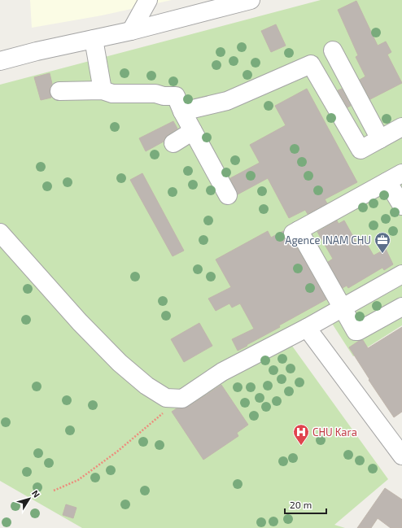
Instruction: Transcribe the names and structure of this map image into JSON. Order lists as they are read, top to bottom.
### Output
{
  "places": {
    "office": ["Agence INAM CHU"],
    "hospital": ["CHU Kara"]
  },
  "scale_bar": "20 m",
  "north": "top right"
}
